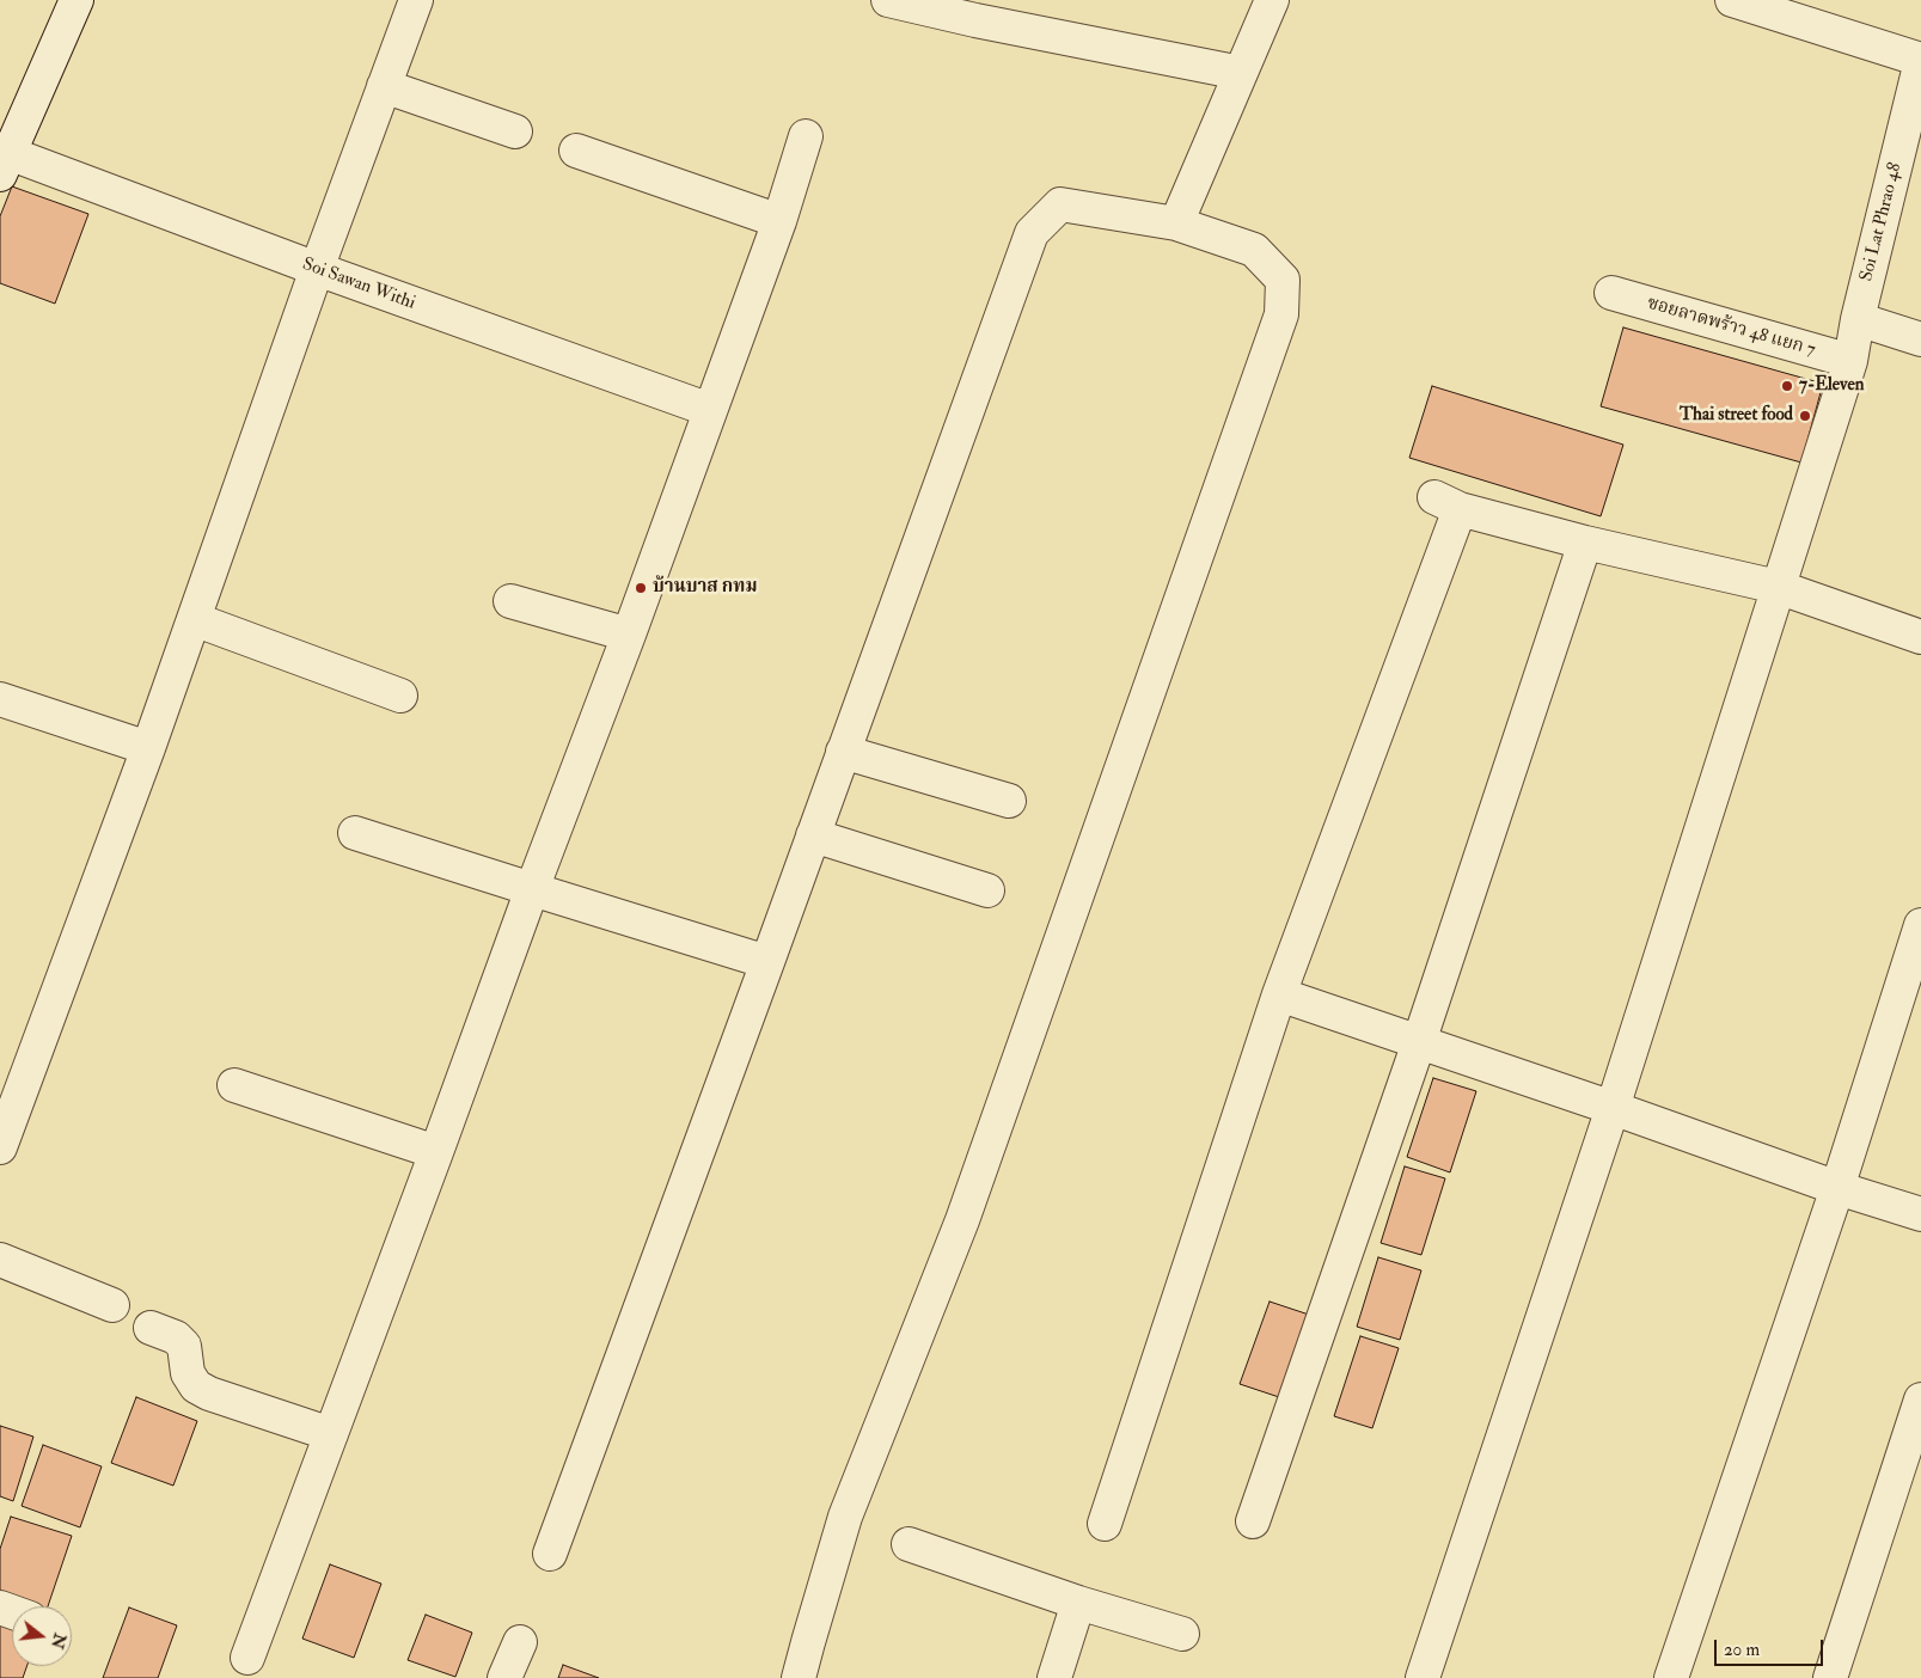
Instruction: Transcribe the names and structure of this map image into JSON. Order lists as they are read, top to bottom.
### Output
{
  "streets": {
    "street": ["Soi Lat Phrao 48", "Soi Sawan Withi", "ซอยลาดพร้าว 48 แยก 7"]
  },
  "crossings": [
    ["Soi Lat Phrao 48", "ซอยลาดพร้าว 48 แยก 7"]
  ],
  "places": ["7-Eleven", "Thai street food", "บ้านบาส กทม"],
  "scale_bar": "20 m",
  "north": "right"
}
